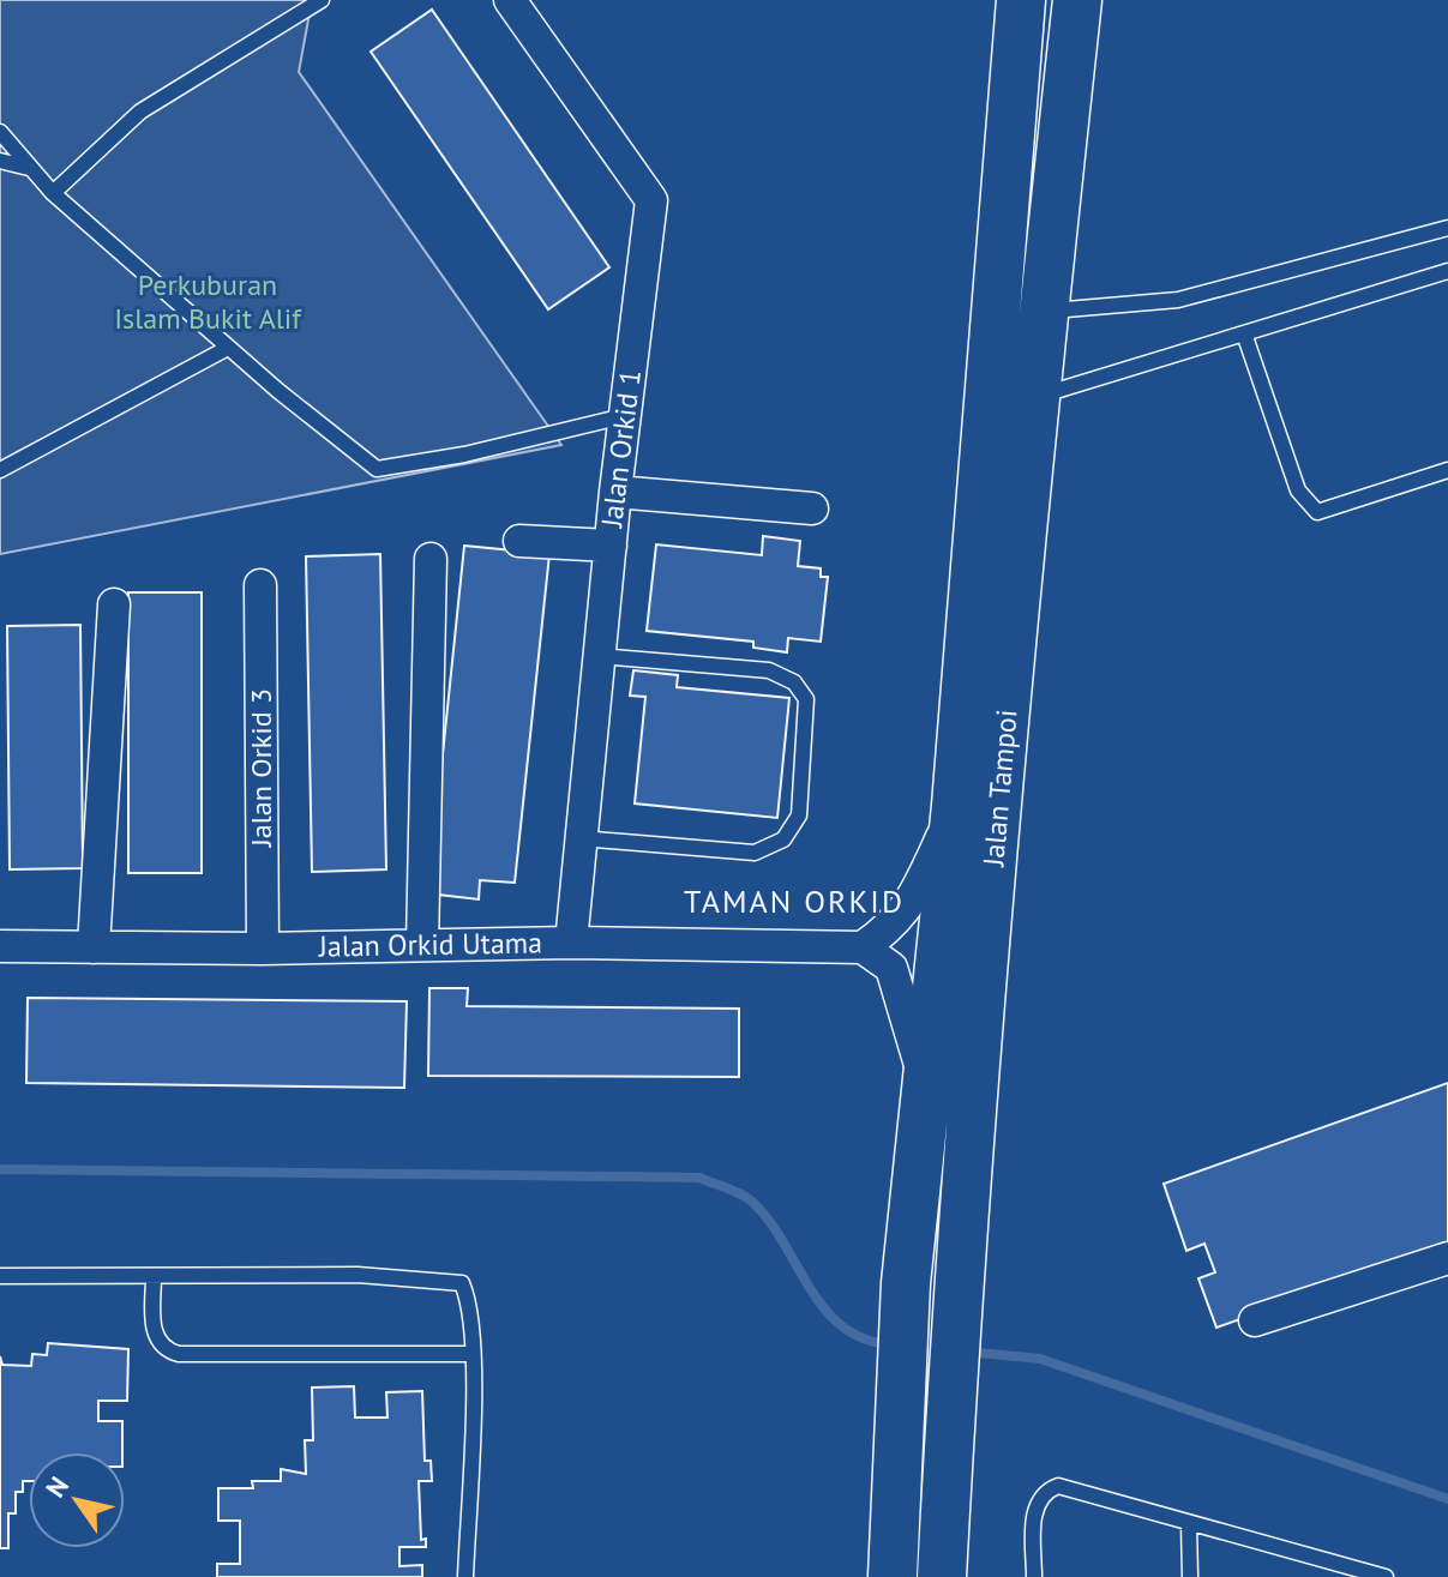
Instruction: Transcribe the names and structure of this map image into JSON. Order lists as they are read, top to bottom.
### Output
{
  "streets": {
    "main road": ["Jalan Tampoi"],
    "street": ["Jalan Orkid 1", "Jalan Orkid 3", "Jalan Orkid Utama"]
  },
  "crossings": [
    ["Jalan Orkid 1", "Jalan Orkid Utama"],
    ["Jalan Orkid 3", "Jalan Orkid Utama"]
  ],
  "districts": ["TAMAN ORKID"],
  "parks": ["Perkuburan Islam Bukit Alif"],
  "north": "top left"
}
